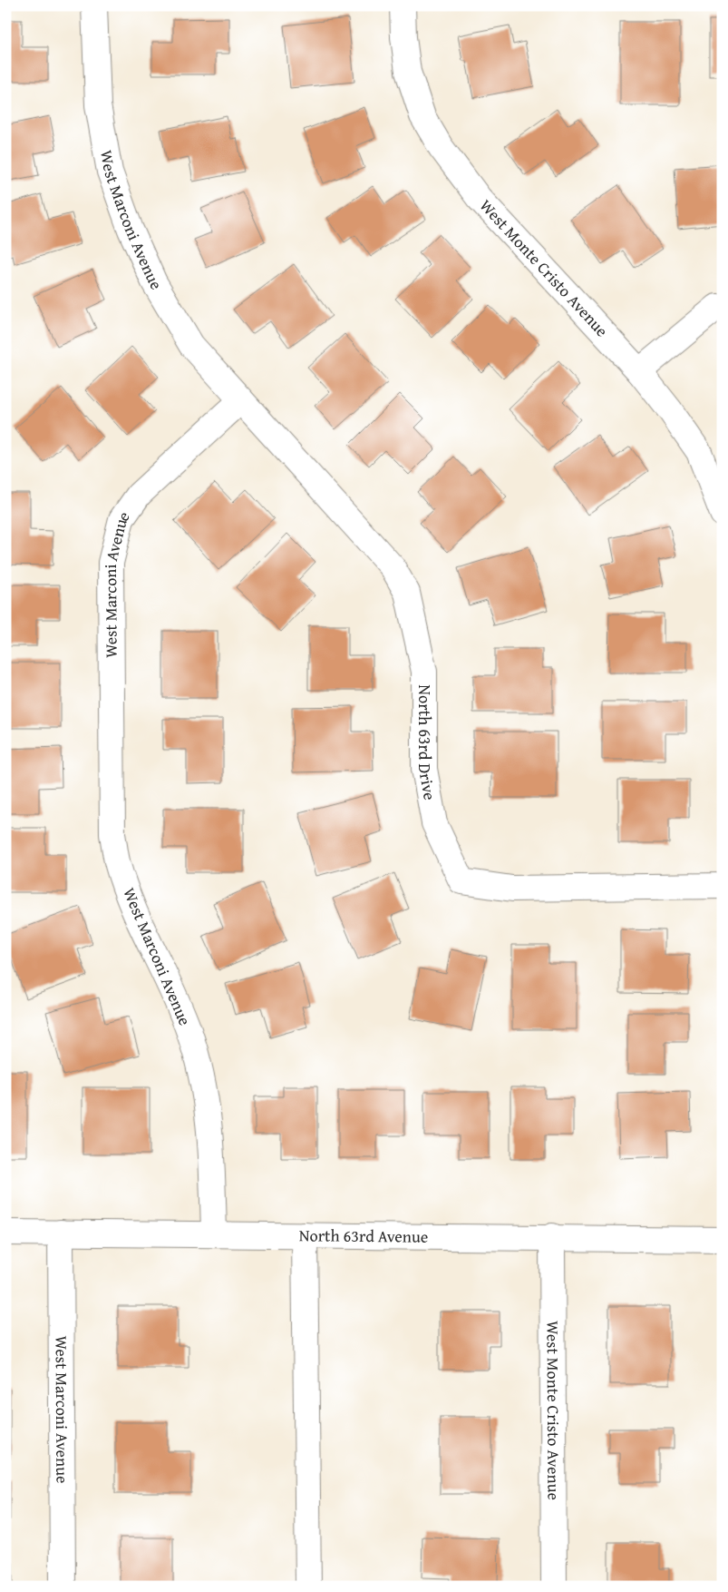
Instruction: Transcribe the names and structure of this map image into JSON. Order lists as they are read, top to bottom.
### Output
{
  "streets": {
    "street": [
      "West Marconi Avenue",
      "West Monte Cristo Avenue",
      "North 63rd Drive",
      "North 63rd Avenue"
    ]
  },
  "crossings": [
    ["West Marconi Avenue", "North 63rd Drive"],
    ["West Marconi Avenue", "North 63rd Avenue"],
    ["West Monte Cristo Avenue", "North 63rd Avenue"]
  ]
}
